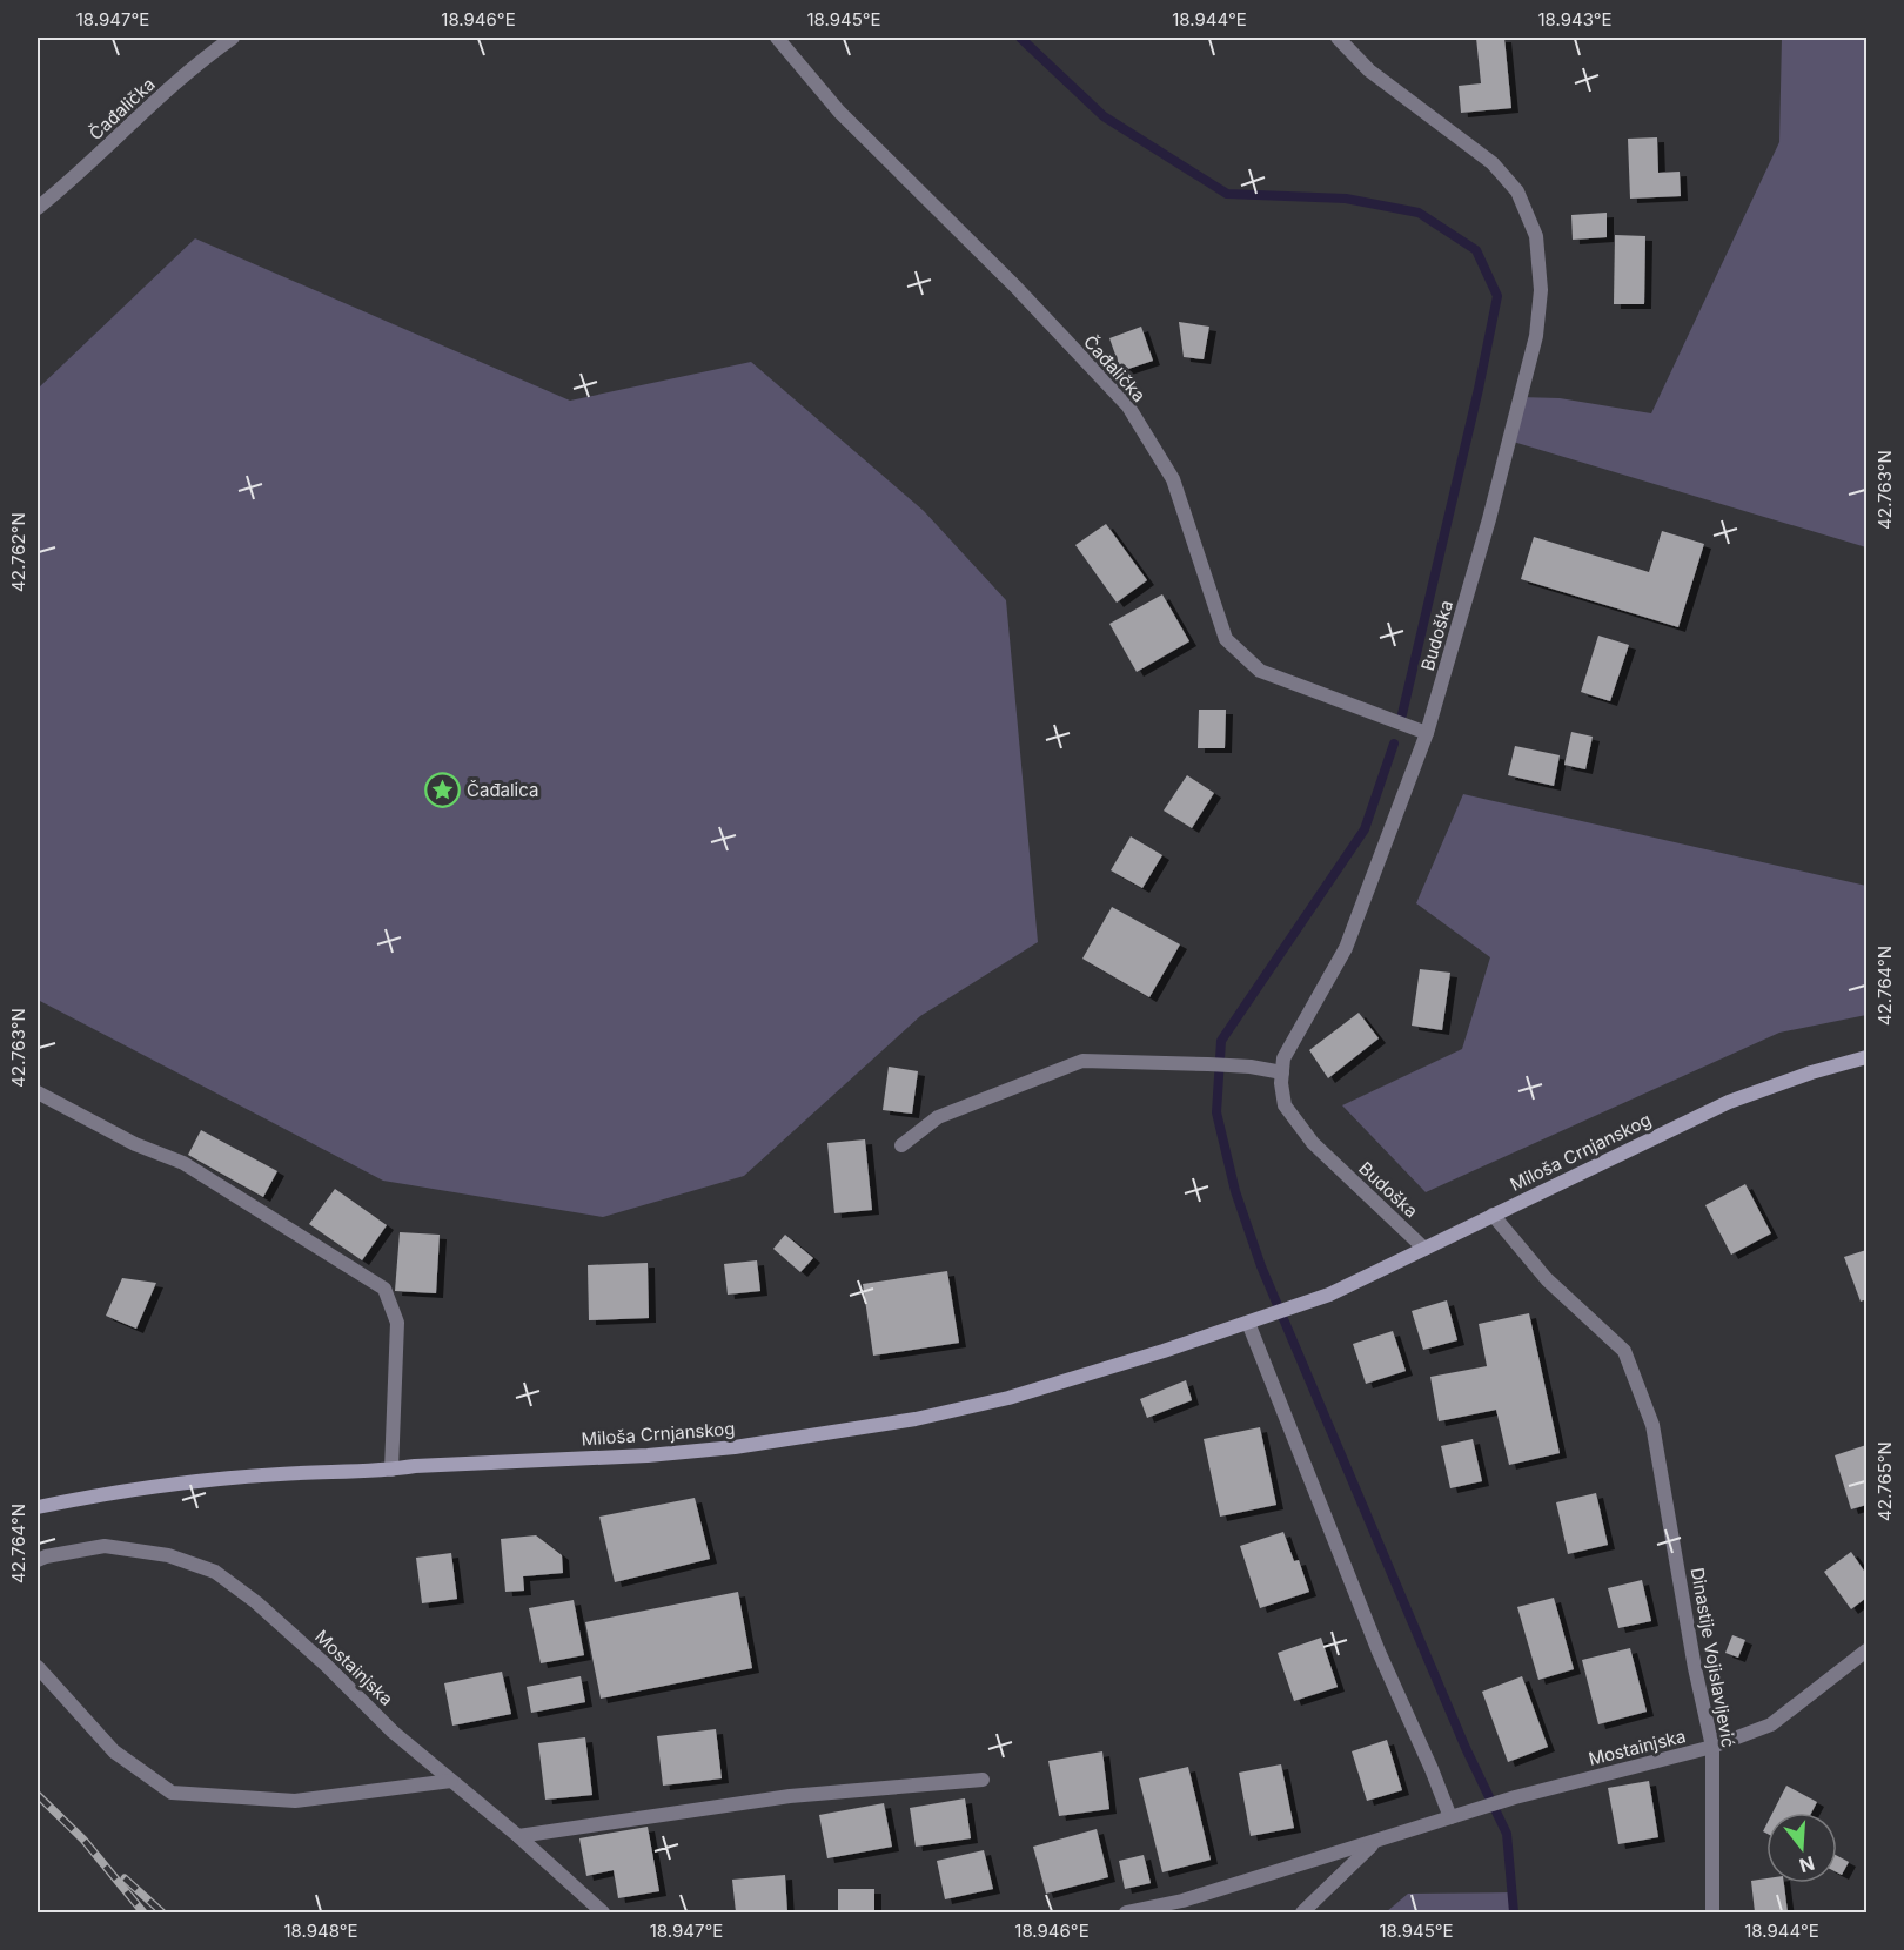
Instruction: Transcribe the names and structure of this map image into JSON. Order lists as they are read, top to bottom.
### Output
{
  "streets": {
    "main road": ["Miloša Crnjanskog"],
    "street": [
      "Čađalička",
      "Budoška",
      "Dinastije Vojislavljević",
      "Mostainjska"
    ]
  },
  "crossings": [
    ["Čađalička", "Budoška"],
    ["Budoška", "Miloša Crnjanskog"],
    ["Miloša Crnjanskog", "Dinastije Vojislavljević"],
    ["Dinastije Vojislavljević", "Mostainjska"]
  ],
  "places": {
    "place": ["Čađalica"]
  },
  "north": "bottom",
  "coordinates": [
    "18.947°E",
    "18.946°E",
    "18.945°E",
    "18.944°E",
    "18.943°E",
    "42.763°N",
    "42.762°N",
    "42.764°N",
    "42.765°N",
    "18.948°E"
  ]
}
